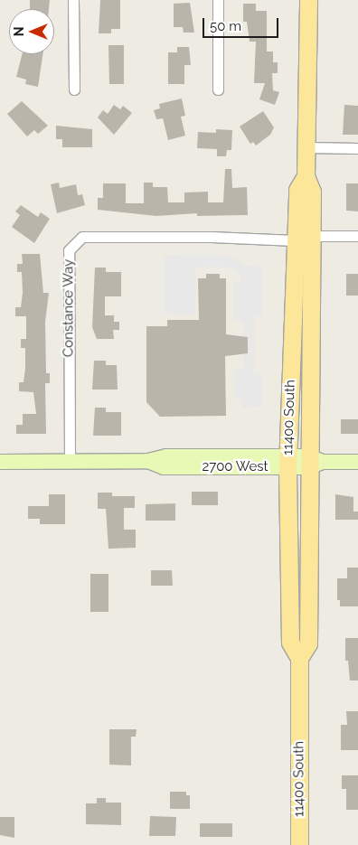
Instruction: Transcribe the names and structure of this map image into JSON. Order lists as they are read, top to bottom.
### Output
{
  "streets": {
    "main road": ["11400 South", "2700 West"],
    "street": ["Constance Way"]
  },
  "crossings": [
    ["Constance Way", "11400 South"],
    ["Constance Way", "2700 West"],
    ["11400 South", "2700 West"]
  ],
  "scale_bar": "50 m",
  "north": "left"
}
